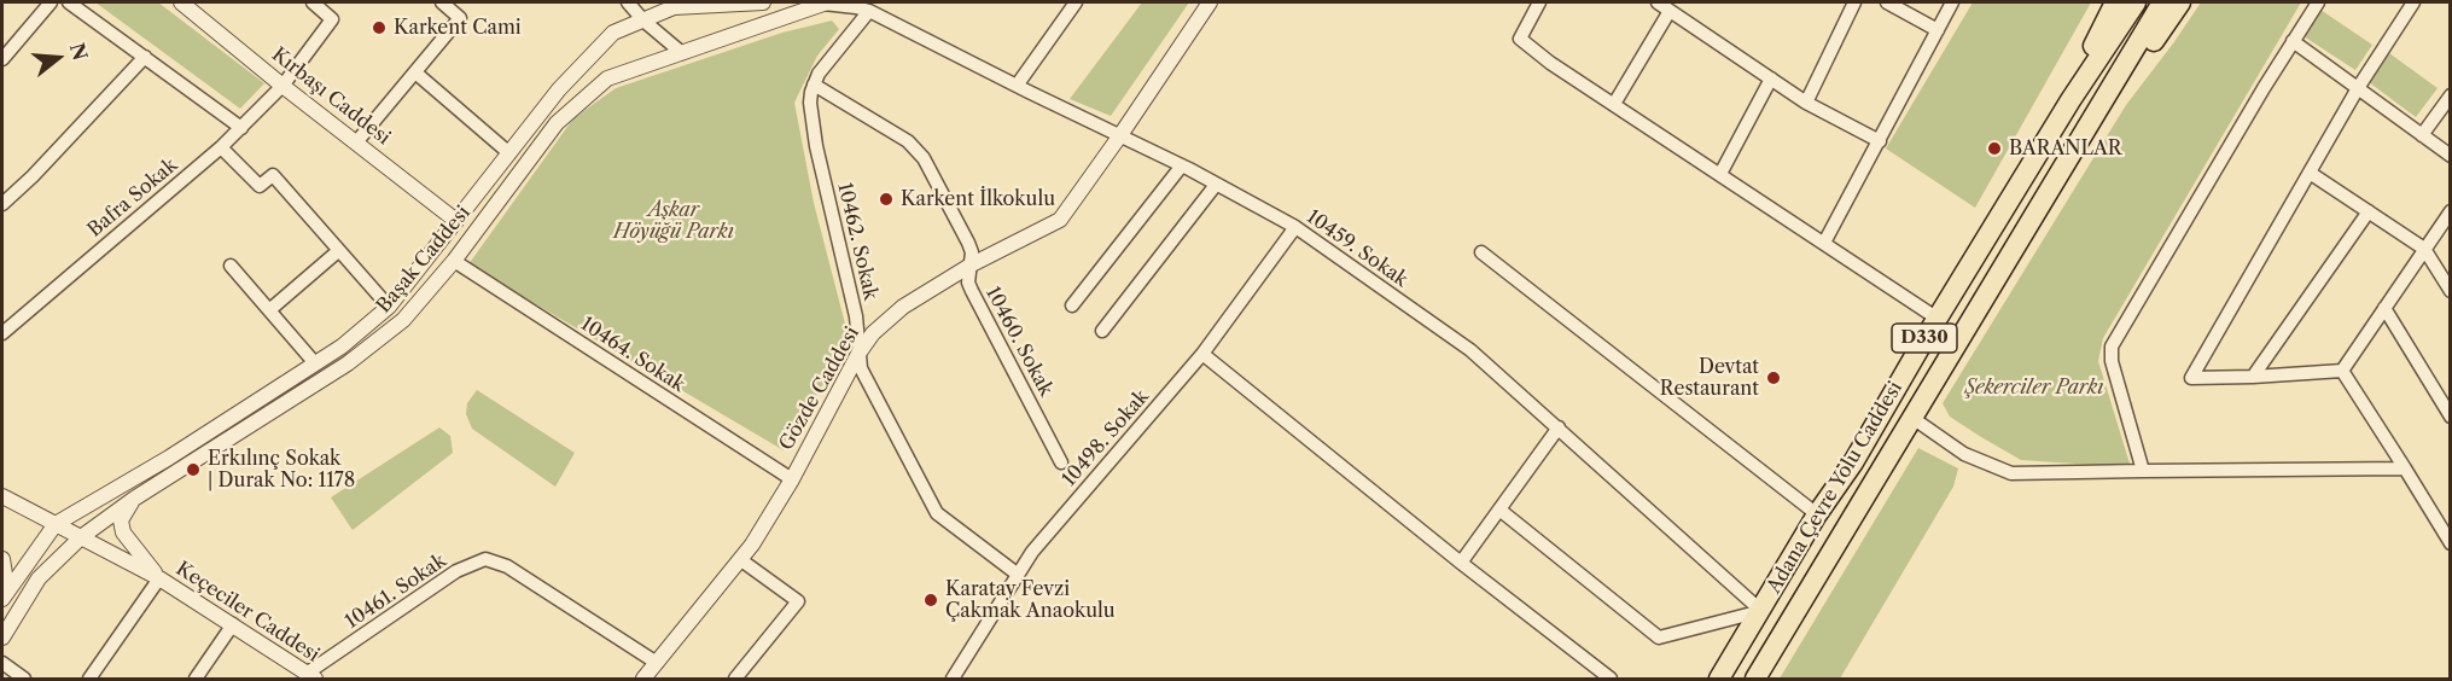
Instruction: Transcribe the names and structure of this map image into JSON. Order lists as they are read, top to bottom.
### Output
{
  "streets": {
    "highway": ["D330", "Adana Çevre Yolu Caddesi"],
    "street": [
      "Kırbaşı Caddesi",
      "Bafra Sokak",
      "10462. Sokak",
      "10459. Sokak",
      "Başak Caddesi",
      "10460. Sokak",
      "10464. Sokak",
      "Gözde Caddesi",
      "10498. Sokak",
      "10461. Sokak",
      "Keçeciler Caddesi"
    ]
  },
  "crossings": [
    ["Kırbaşı Caddesi", "Bafra Sokak"],
    ["Kırbaşı Caddesi", "Başak Caddesi"],
    ["10462. Sokak", "10460. Sokak"],
    ["10462. Sokak", "Gözde Caddesi"],
    ["10462. Sokak", "10498. Sokak"],
    ["10459. Sokak", "Başak Caddesi"],
    ["10459. Sokak", "Gözde Caddesi"],
    ["10459. Sokak", "10498. Sokak"],
    ["10459. Sokak", "Adana Çevre Yolu Caddesi"],
    ["Başak Caddesi", "10464. Sokak"],
    ["Başak Caddesi", "Keçeciler Caddesi"],
    ["10460. Sokak", "Gözde Caddesi"],
    ["10464. Sokak", "Gözde Caddesi"],
    ["Gözde Caddesi", "10461. Sokak"],
    ["10461. Sokak", "Keçeciler Caddesi"]
  ],
  "parks": ["Aşkar Höyüğü Parkı", "Şekerciler Parkı"],
  "places": [
    "Karkent Cami",
    "BARANLAR",
    "Karkent İlkokulu",
    "Devtat Restaurant",
    "Erkılınç Sokak | Durak No: 1178",
    "Karatay Fevzi Çakmak Anaokulu"
  ],
  "north": "right"
}
